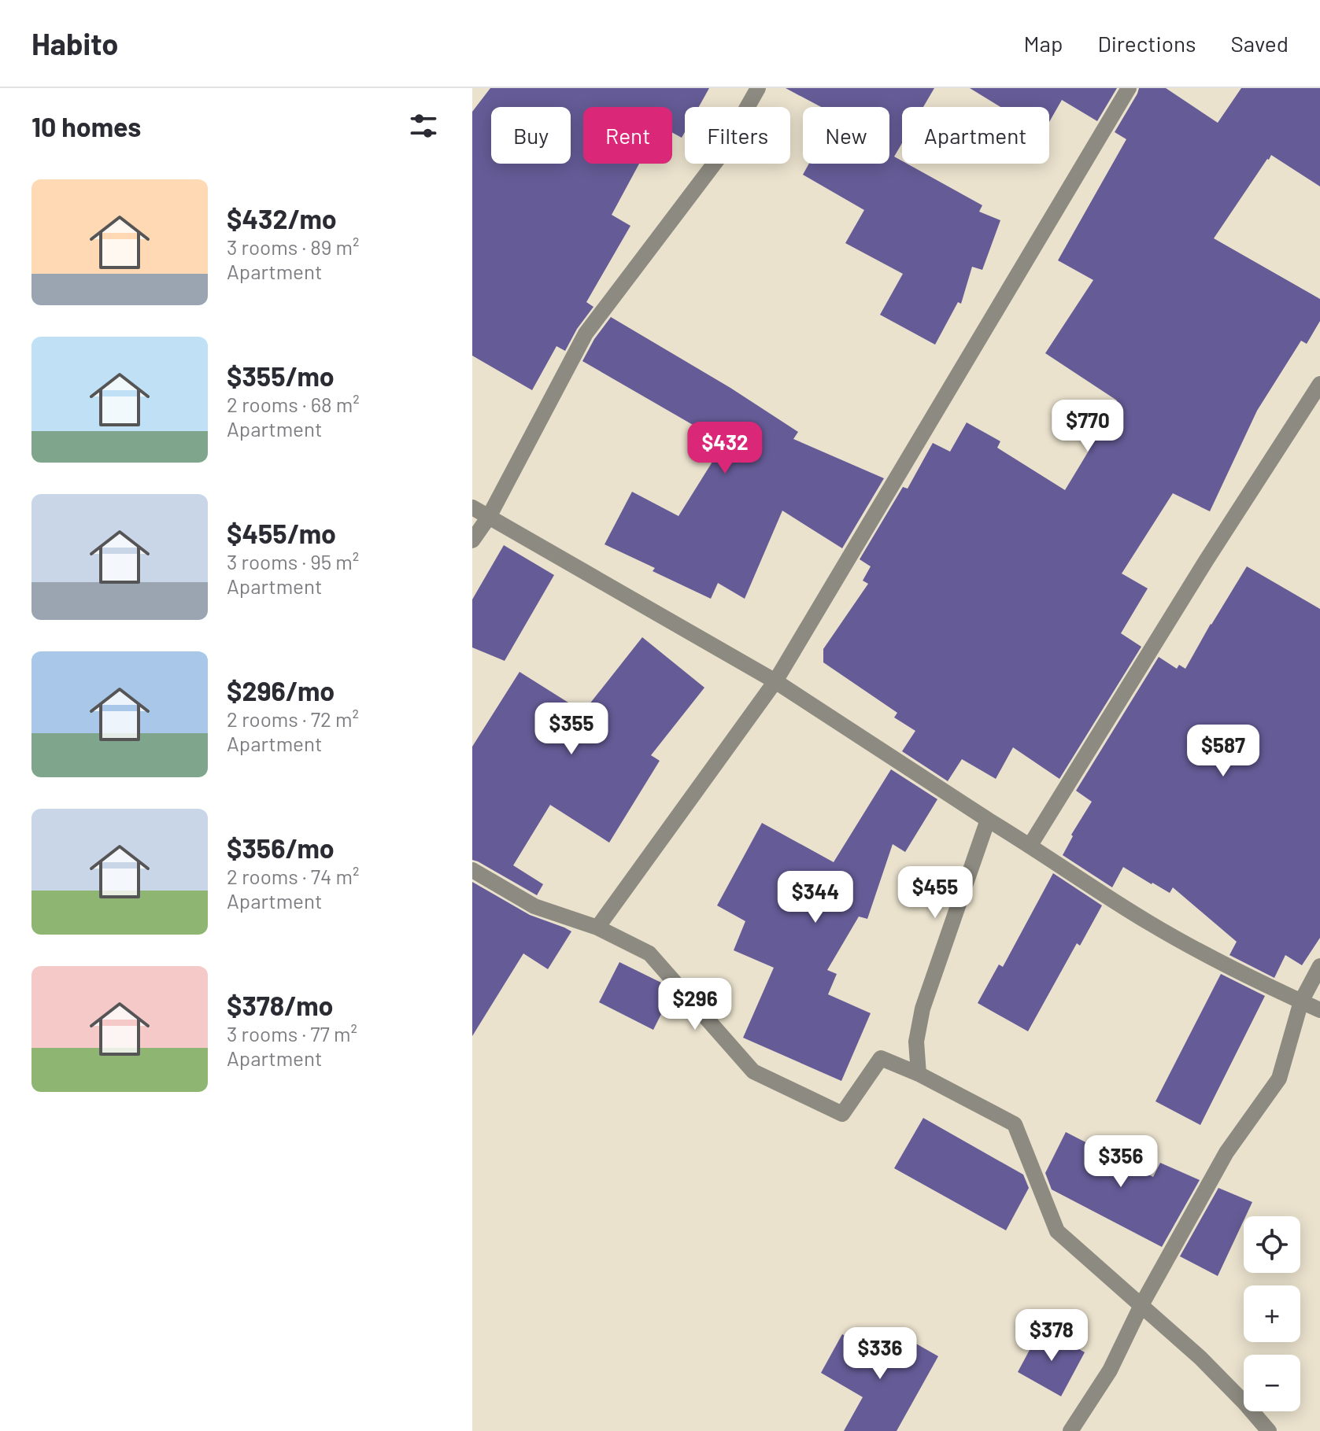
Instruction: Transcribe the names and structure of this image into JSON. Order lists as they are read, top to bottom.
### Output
{
  "page": {
    "header": "Habito",
    "nav": ["Map", "Directions", "Saved"],
    "heading": "10 homes",
    "chip": [
      "Buy",
      "Rent",
      "Filters",
      "New",
      "Apartment"
    ],
    "list": [
      {
        "name": "$432/mo",
        "note": "3 rooms · 89 m² · Apartment"
      },
      {
        "name": "$355/mo",
        "note": "2 rooms · 68 m² · Apartment"
      },
      {
        "name": "$455/mo",
        "note": "3 rooms · 95 m² · Apartment"
      },
      {
        "name": "$296/mo",
        "note": "2 rooms · 72 m² · Apartment"
      },
      {
        "name": "$356/mo",
        "note": "2 rooms · 74 m² · Apartment"
      },
      {
        "name": "$378/mo",
        "note": "3 rooms · 77 m² · Apartment"
      }
    ],
    "price": [
      "$770",
      "$432",
      "$355",
      "$587",
      "$455",
      "$344",
      "$296",
      "$356",
      "$378",
      "$336"
    ],
    "map_buttons": ["+", "−"]
  }
}
